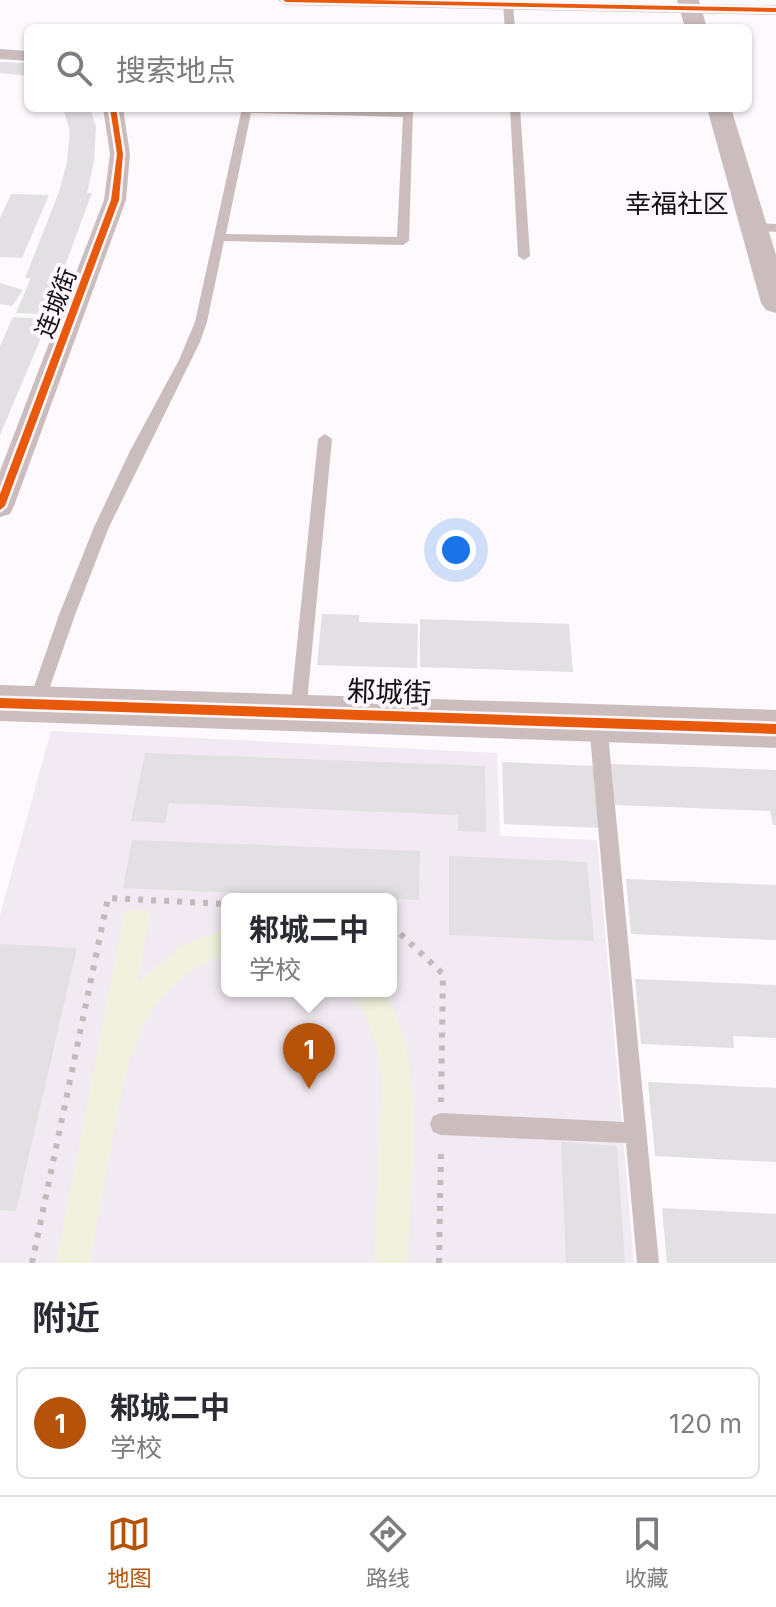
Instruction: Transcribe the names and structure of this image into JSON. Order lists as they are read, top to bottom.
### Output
{
  "streets": {
    "street": ["连城街", "邾城街"]
  },
  "districts": ["幸福社区"],
  "page": {
    "search": "搜索地点",
    "popup": ["邾城二中", "学校"],
    "pins": "1",
    "heading": "附近",
    "list": [
      {
        "mark": "1",
        "name": "邾城二中",
        "note": "学校",
        "value": "120 m"
      }
    ],
    "nav": ["地图", "路线", "收藏"]
  }
}
